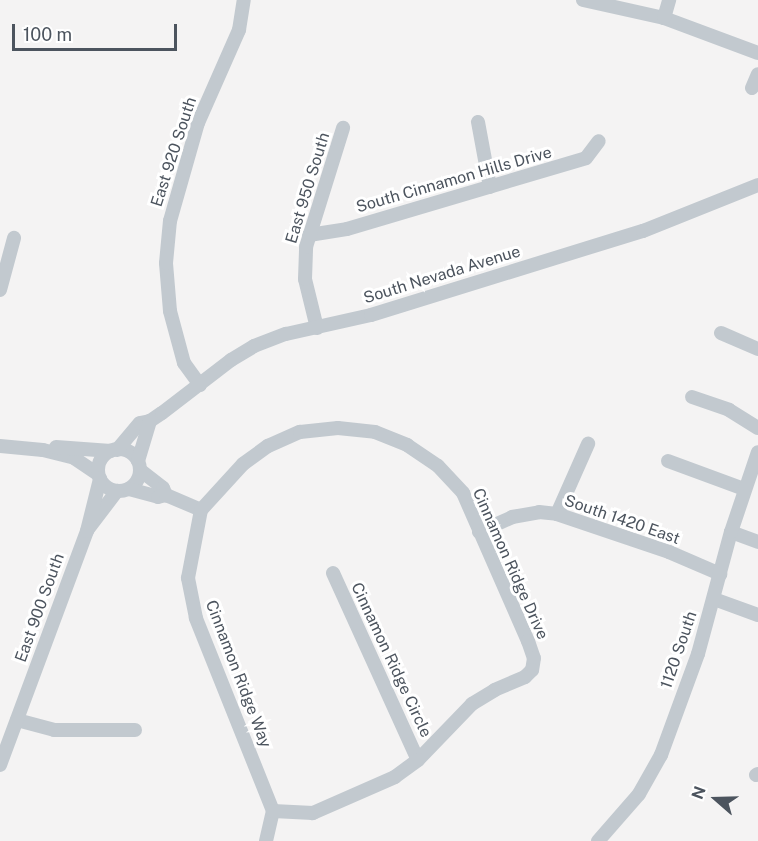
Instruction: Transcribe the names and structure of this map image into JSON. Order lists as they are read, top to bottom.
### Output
{
  "streets": {
    "street": [
      "East 920 South",
      "South Cinnamon Hills Drive",
      "East 950 South",
      "South Nevada Avenue",
      "South 1420 East",
      "Cinnamon Ridge Drive",
      "East 900 South",
      "1120 South",
      "Cinnamon Ridge Circle",
      "Cinnamon Ridge Way"
    ]
  },
  "crossings": [
    ["East 920 South", "South Nevada Avenue"],
    ["South Cinnamon Hills Drive", "East 950 South"],
    ["East 950 South", "South Nevada Avenue"],
    ["South Nevada Avenue", "East 900 South"],
    ["South 1420 East", "Cinnamon Ridge Drive"],
    ["South 1420 East", "1120 South"],
    ["Cinnamon Ridge Drive", "Cinnamon Ridge Circle"],
    ["Cinnamon Ridge Drive", "Cinnamon Ridge Way"]
  ],
  "scale_bar": "100 m",
  "north": "left"
}
